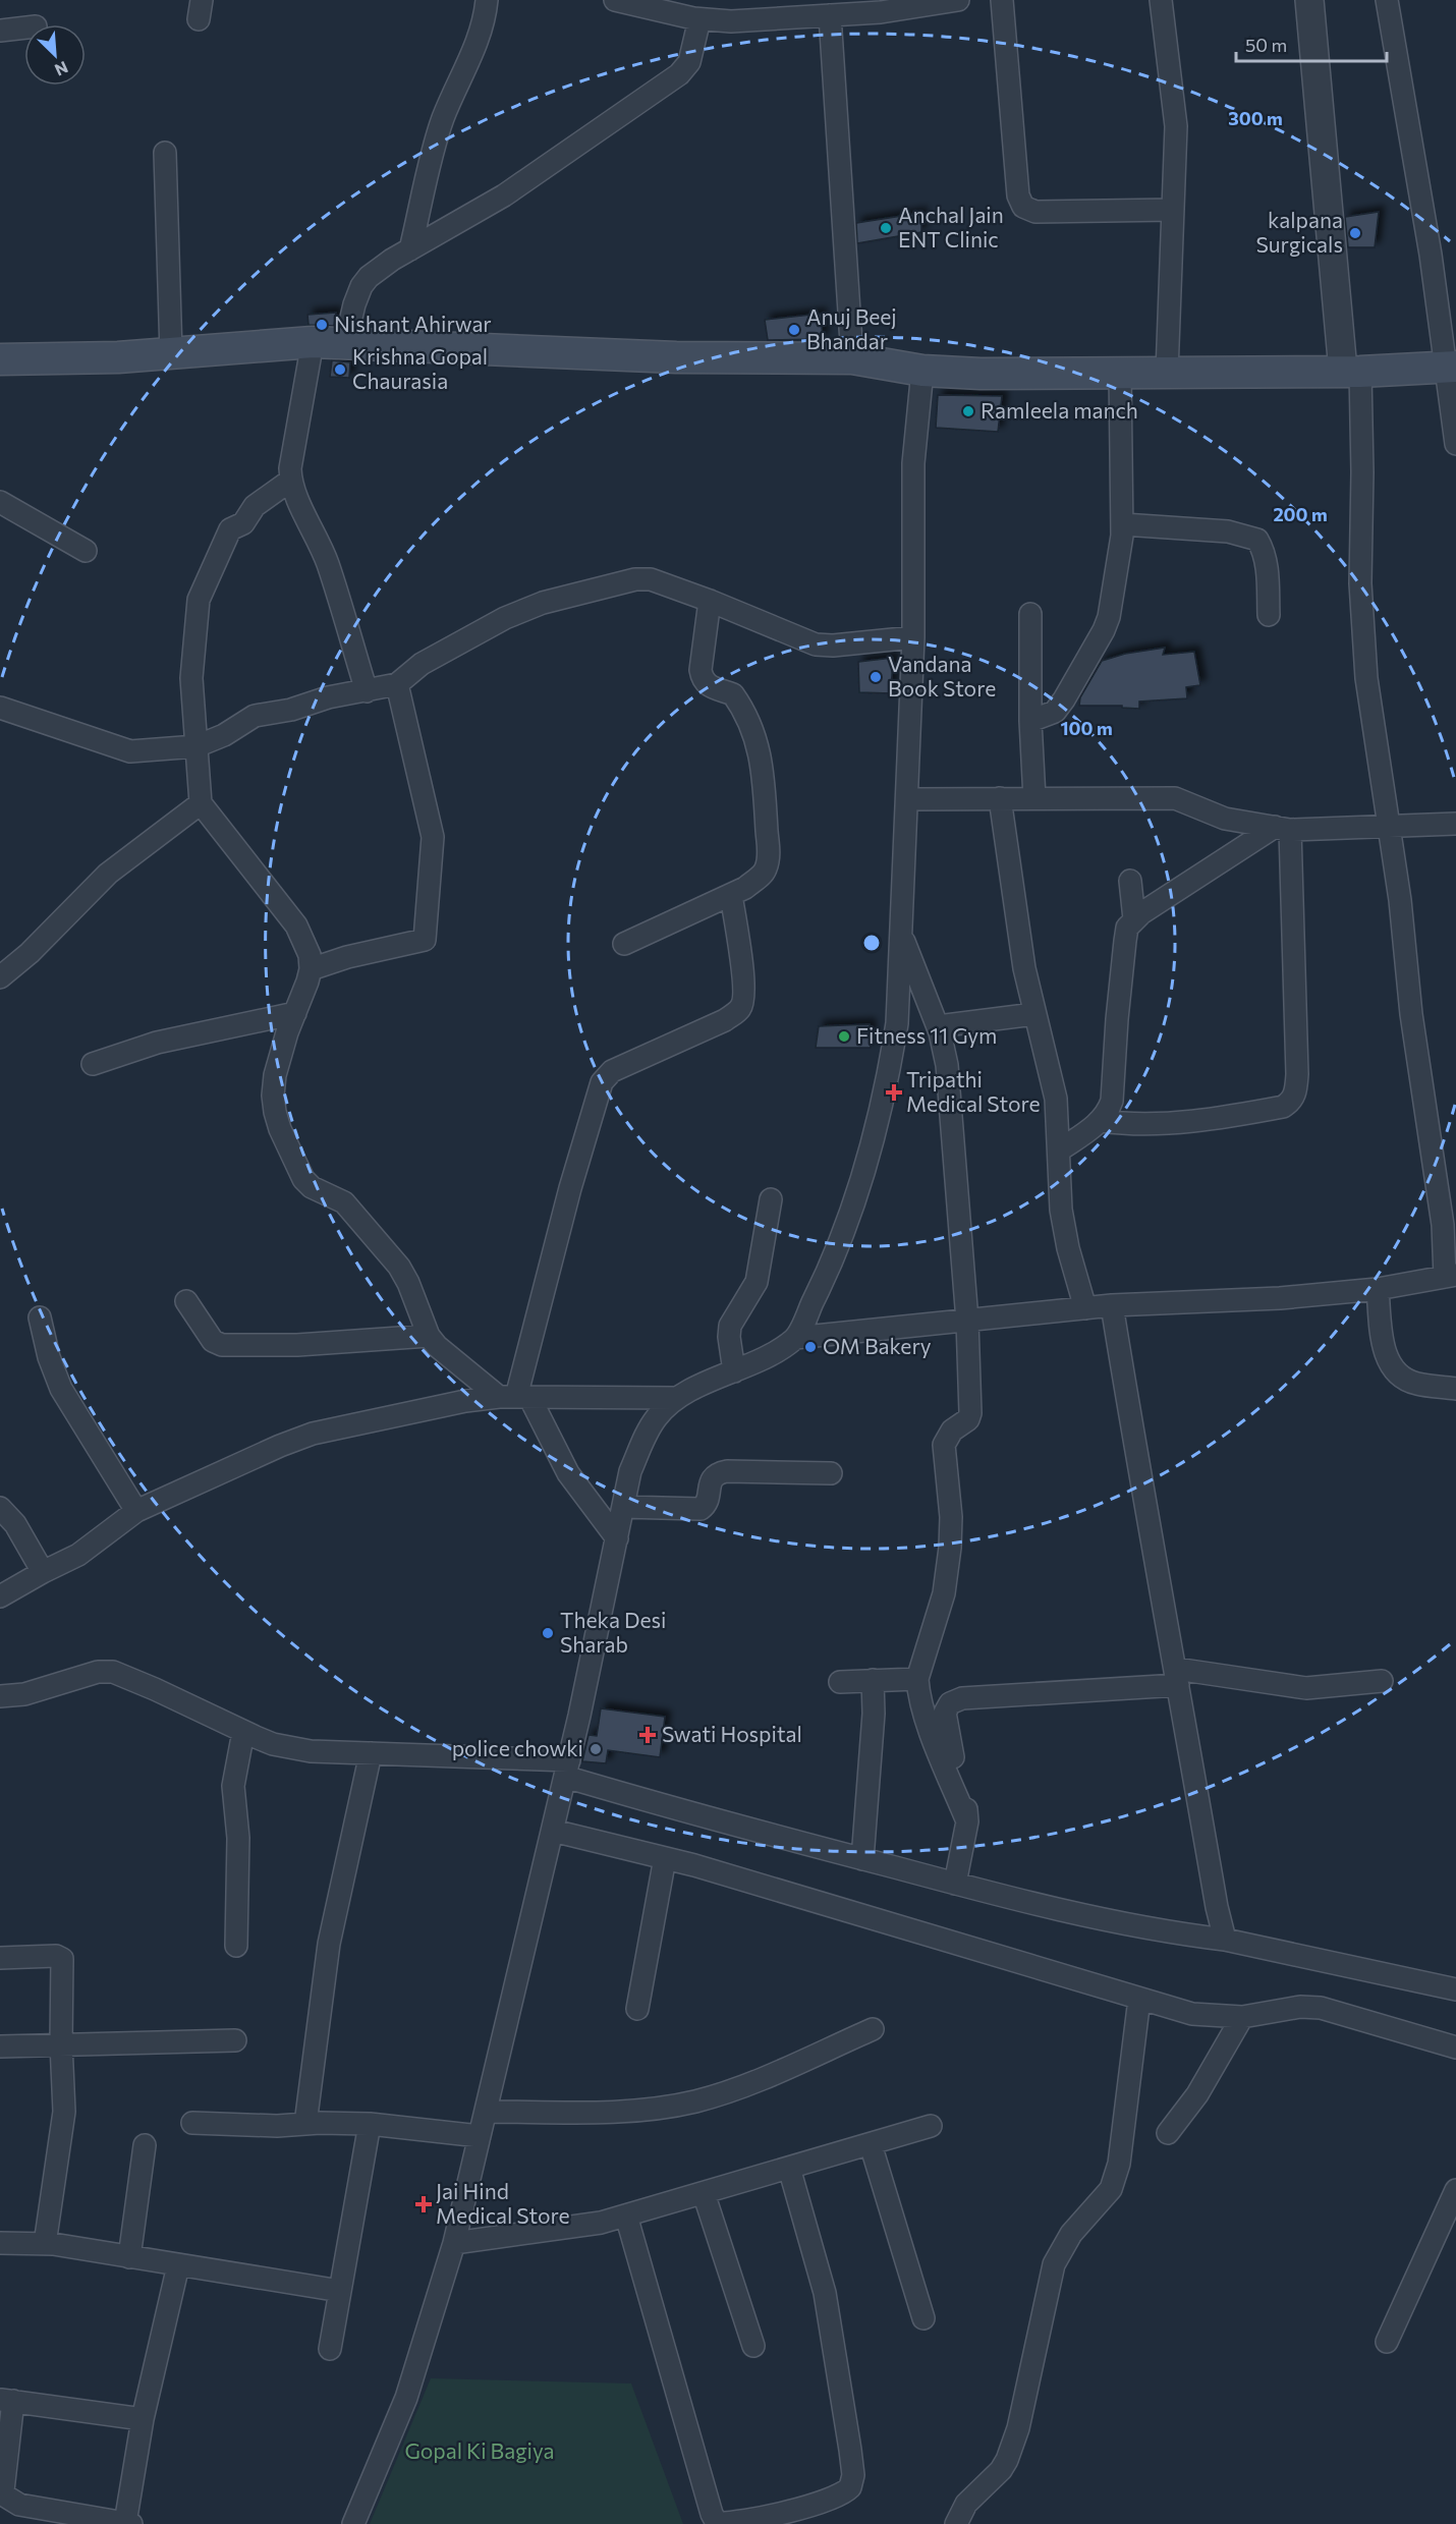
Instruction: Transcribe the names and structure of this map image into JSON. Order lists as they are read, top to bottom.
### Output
{
  "parks": ["Gopal Ki Bagiya"],
  "places": {
    "other": [
      "Anchal Jain ENT Clinic",
      "kalpana Surgicals",
      "Nishant Ahirwar",
      "Anuj Beej Bhandar",
      "Krishna Gopal Chaurasia",
      "Ramleela manch",
      "Vandana Book Store",
      "Fitness 11 Gym",
      "OM Bakery",
      "Theka Desi Sharab",
      "police chowki"
    ],
    "health": ["Tripathi Medical Store", "Swati Hospital", "Jai Hind Medical Store"]
  },
  "scale_bar": "50 m",
  "north": "bottom right",
  "rings": ["300 m", "200 m", "100 m"]
}
